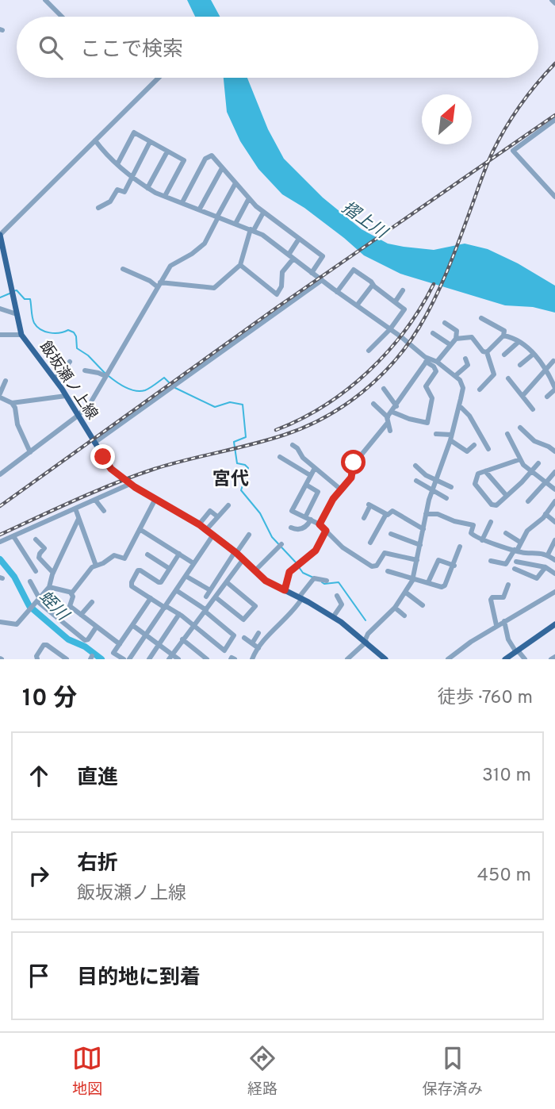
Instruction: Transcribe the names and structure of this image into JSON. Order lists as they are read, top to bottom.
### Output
{
  "streets": {
    "main road": ["飯坂瀬ノ上線"]
  },
  "districts": ["宮代"],
  "water": ["摺上川", "蛭川"],
  "north": "top right",
  "page": {
    "search": "ここで検索",
    "heading": ["10 分", "徒歩 · 760 m"],
    "list": [
      ["直進", "310 m"],
      ["右折", "飯坂瀬ノ上線", "450 m"],
      "目的地に到着"
    ],
    "nav": ["地図", "経路", "保存済み"]
  }
}
